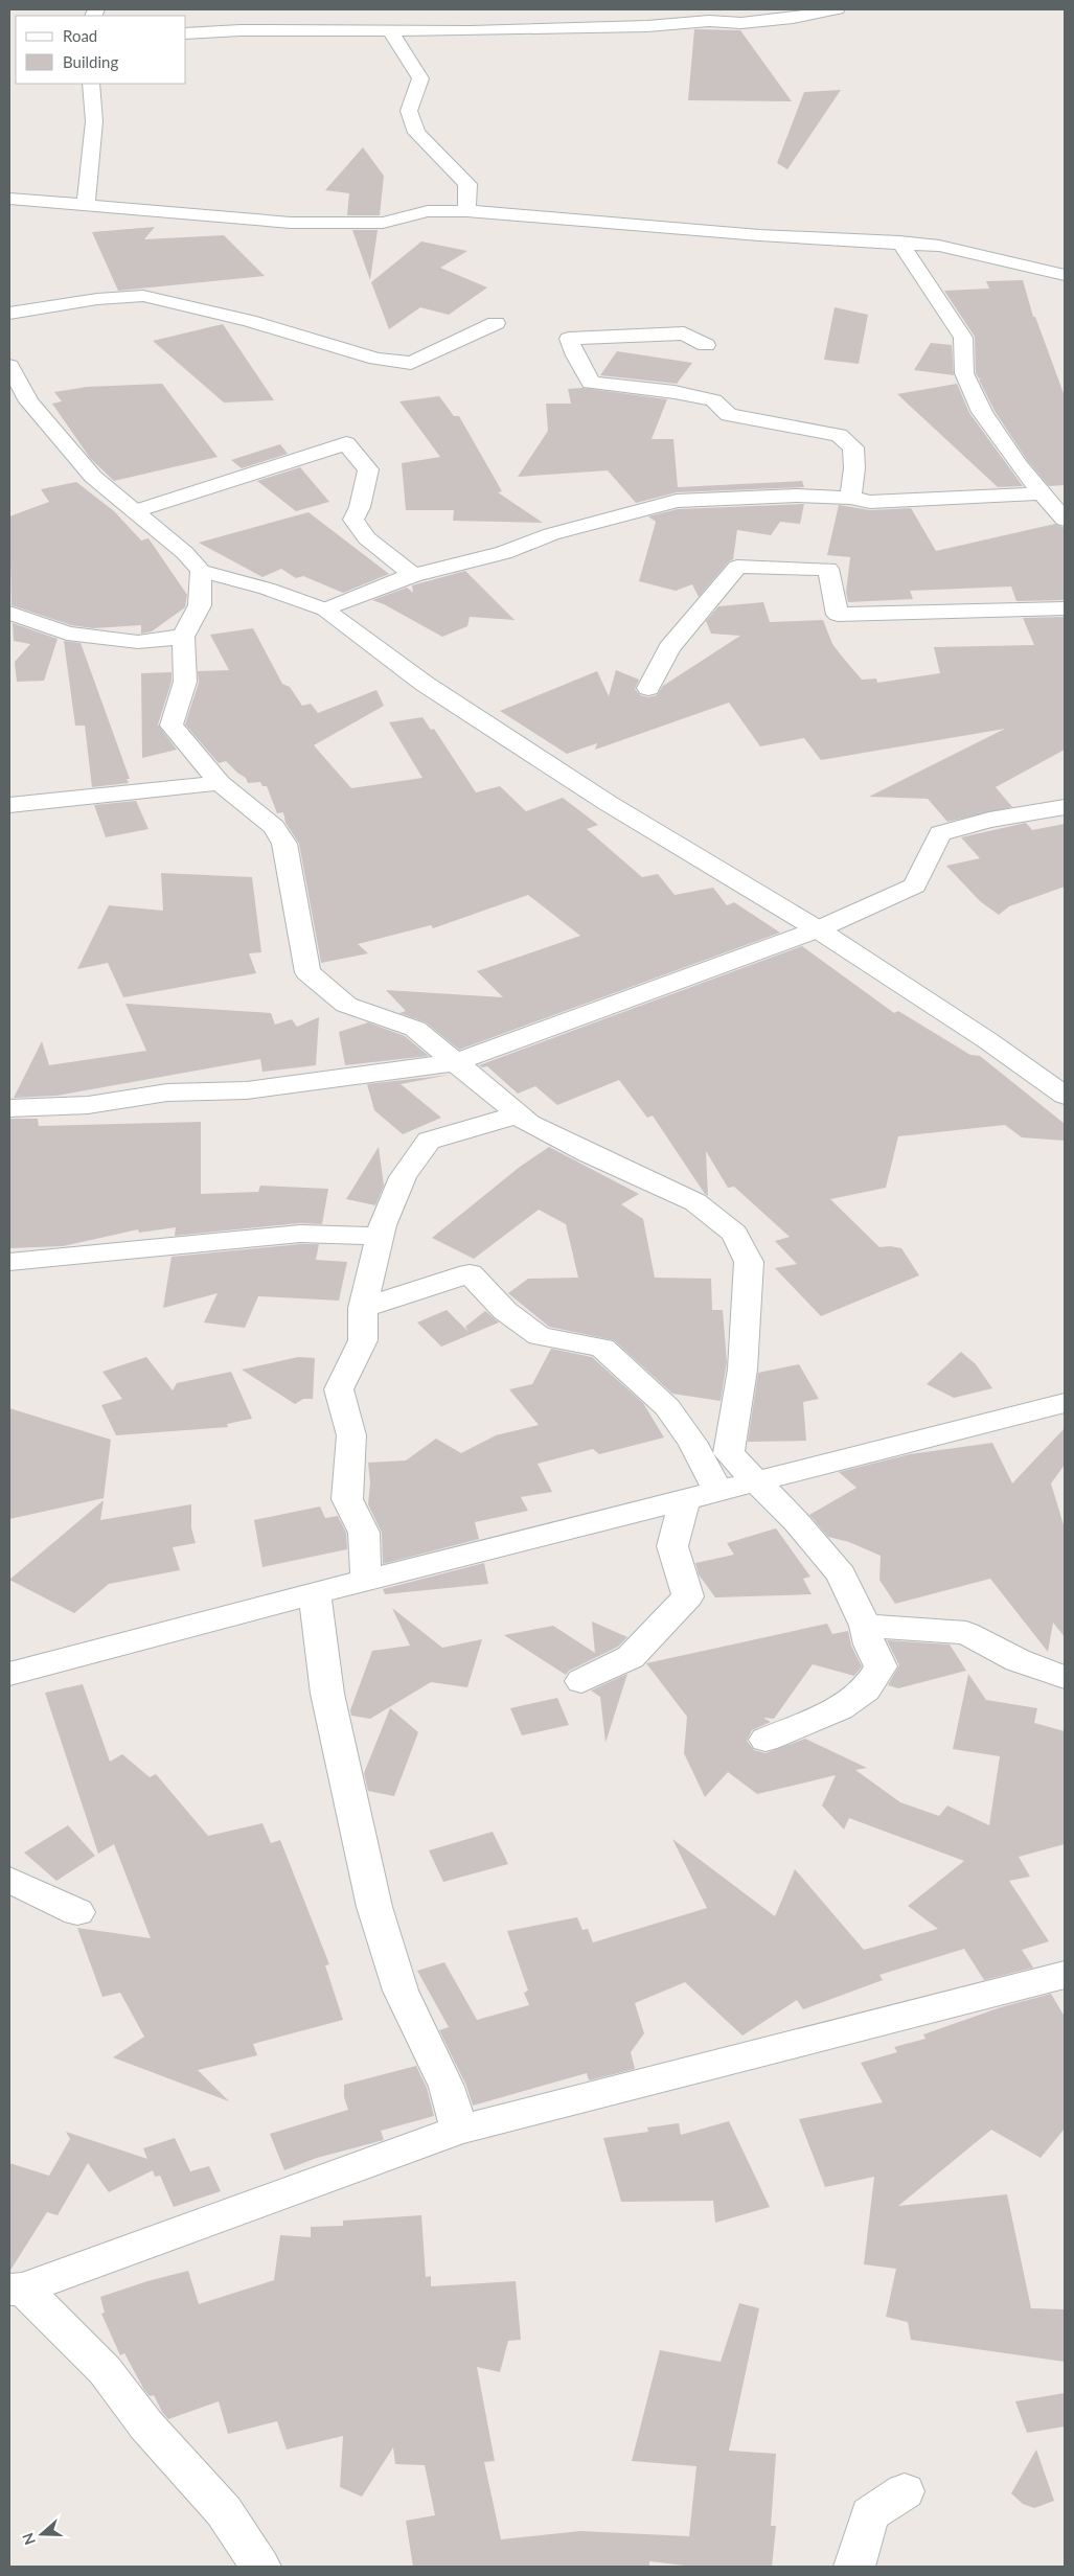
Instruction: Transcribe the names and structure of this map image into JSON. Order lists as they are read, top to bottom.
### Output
{
  "legend": ["Road", "Building"],
  "north": "left"
}
